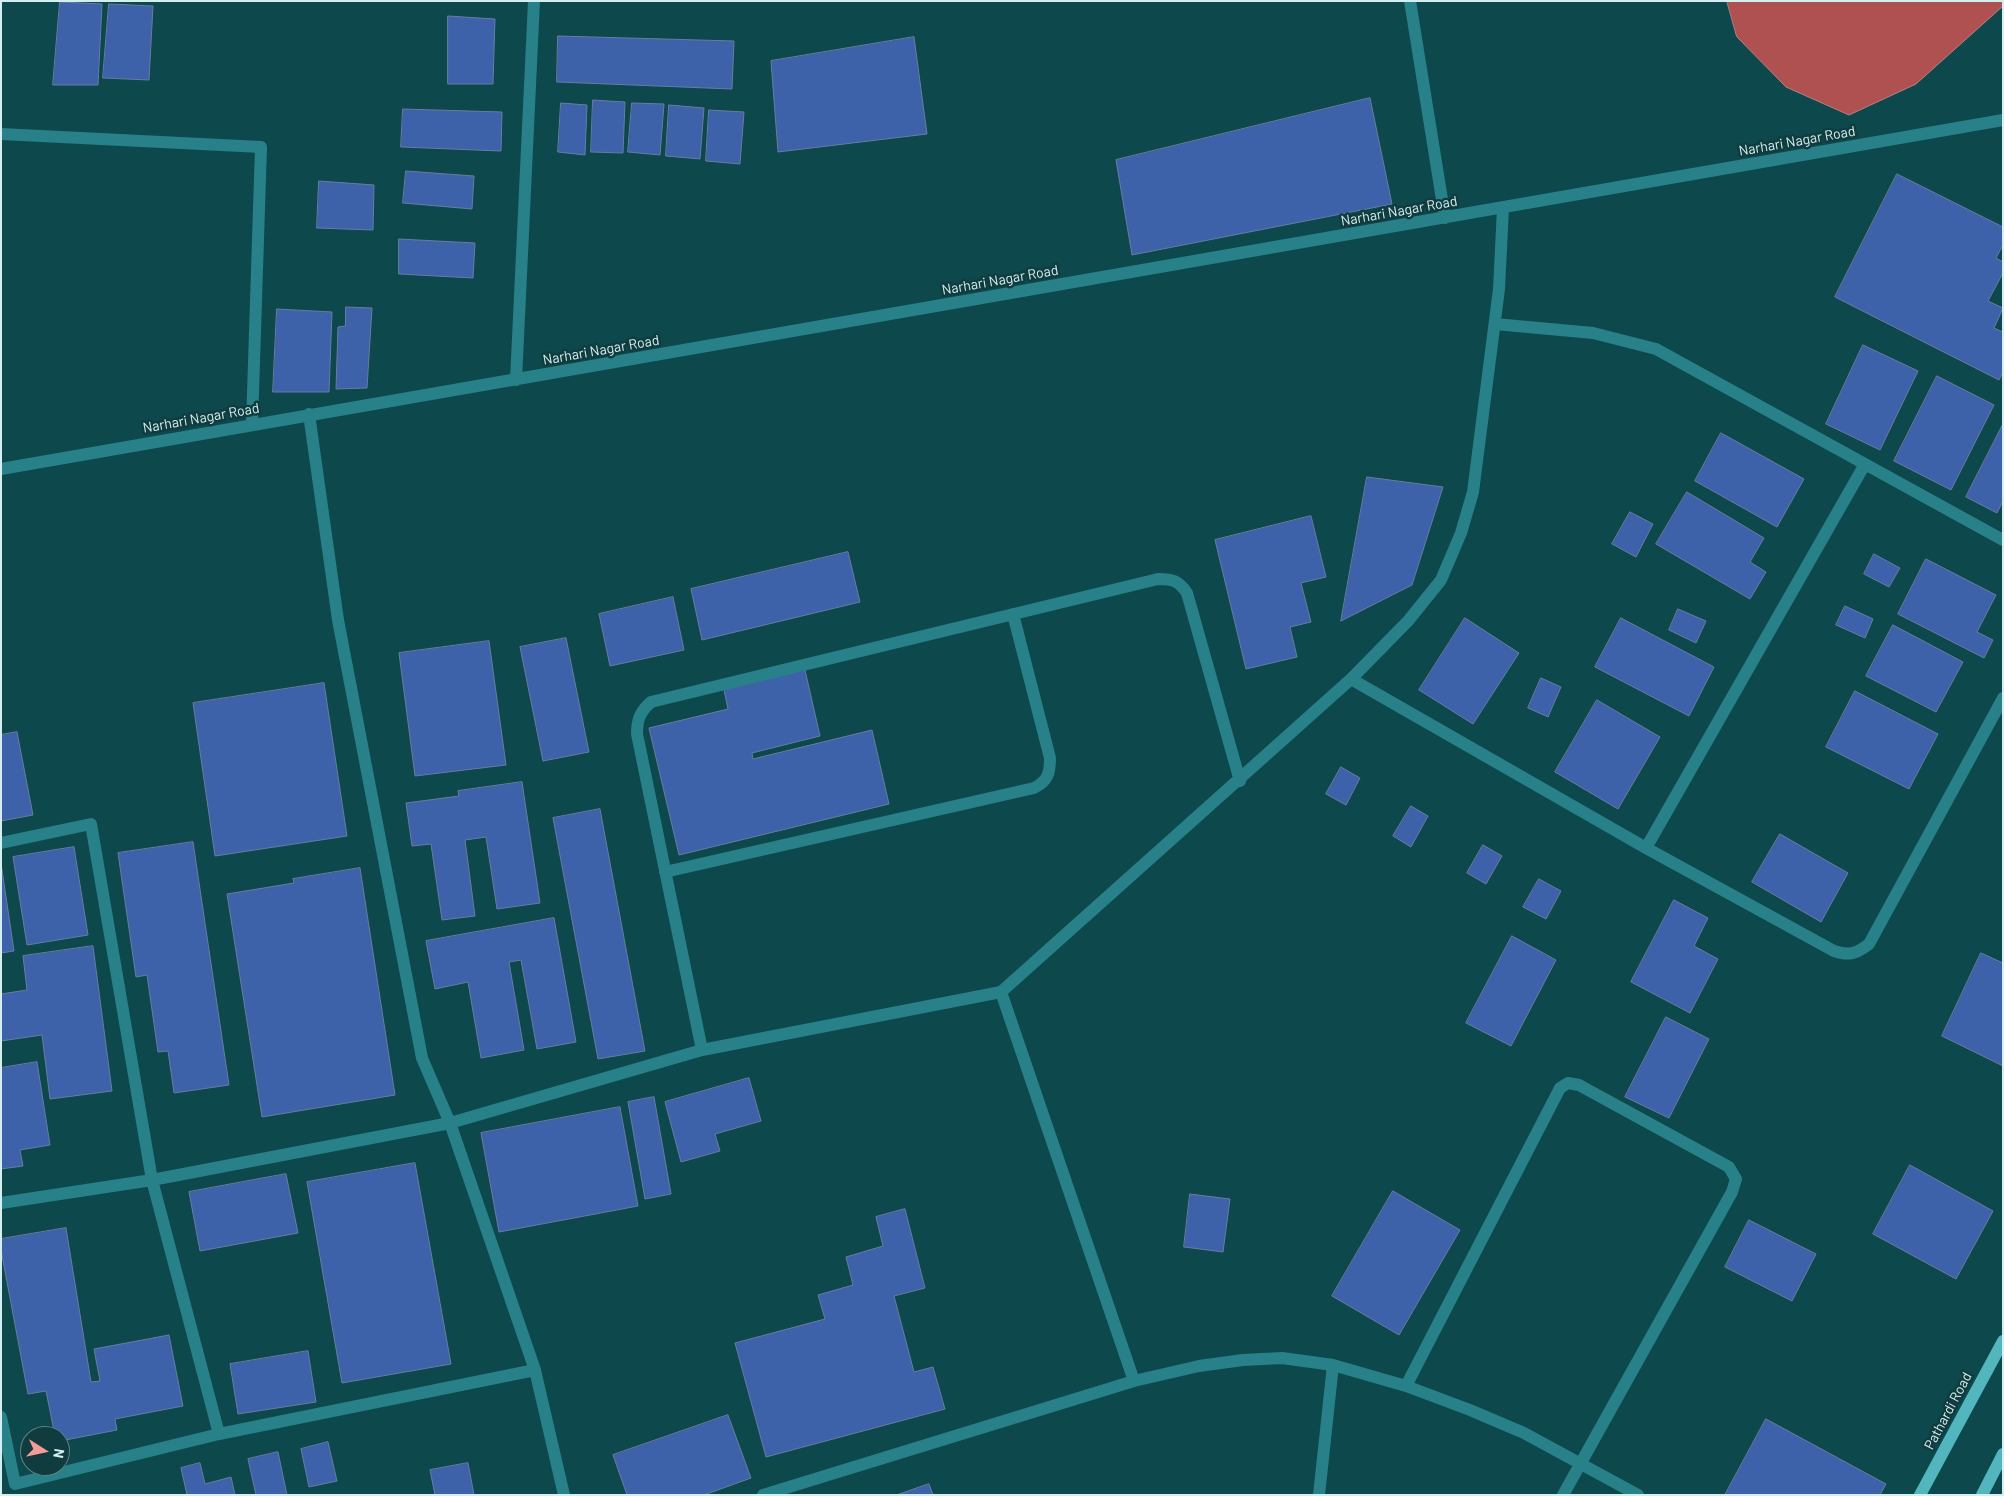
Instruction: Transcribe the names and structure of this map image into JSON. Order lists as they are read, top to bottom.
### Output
{
  "streets": {
    "main road": ["Pathardi Road"],
    "street": ["Narhari Nagar Road"]
  },
  "north": "right"
}
